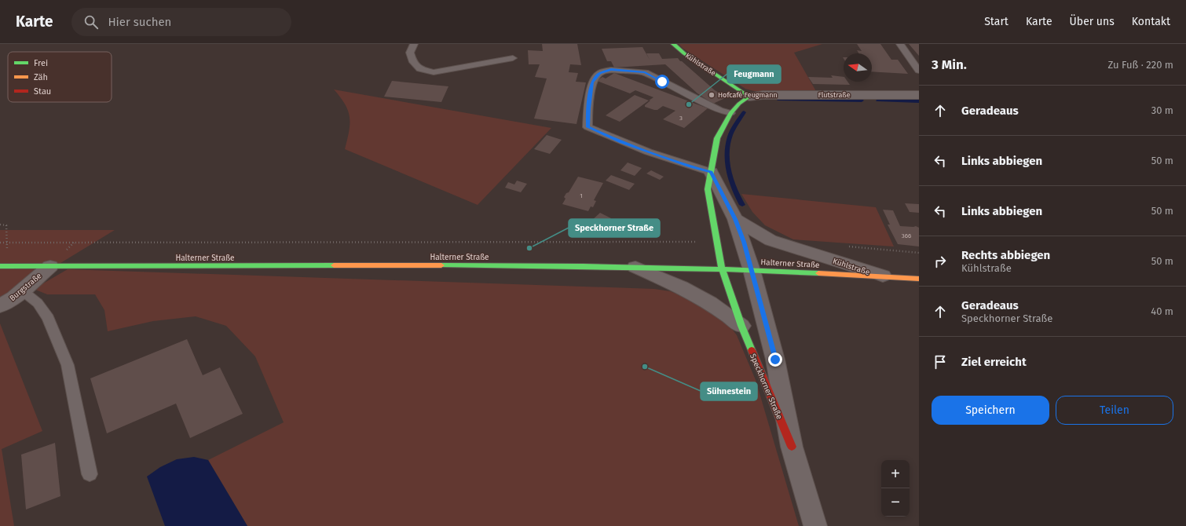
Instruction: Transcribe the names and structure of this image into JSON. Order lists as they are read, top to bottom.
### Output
{
  "streets": {
    "main road": ["Kühlstraße", "Halterner Straße", "Speckhorner Straße"],
    "street": ["Flutstraße", "Burgstraße"]
  },
  "crossings": [
    ["Kühlstraße", "Flutstraße"],
    ["Kühlstraße", "Halterner Straße"],
    ["Halterner Straße", "Burgstraße"],
    ["Halterner Straße", "Speckhorner Straße"]
  ],
  "places": [
    "Hofcafé Feugmann",
    "Feugmann",
    "Speckhorner Straße",
    "Sühnestein"
  ],
  "house_numbers": ["3", "1", "366"],
  "legend": ["Frei", "Zäh", "Stau"],
  "north": "left",
  "page": {
    "header": "Karte",
    "search": "Hier suchen",
    "nav": [
      "Start",
      "Karte",
      "Über uns",
      "Kontakt"
    ],
    "heading": ["3 Min.", "Zu Fuß · 220 m"],
    "list": [
      ["Geradeaus", "30 m"],
      ["Links abbiegen", "50 m"],
      ["Links abbiegen", "50 m"],
      ["Rechts abbiegen", "Kühlstraße", "50 m"],
      ["Geradeaus", "Speckhorner Straße", "40 m"],
      "Ziel erreicht"
    ],
    "buttons": ["Speichern", "Teilen"],
    "map_buttons": ["+", "−"]
  }
}
